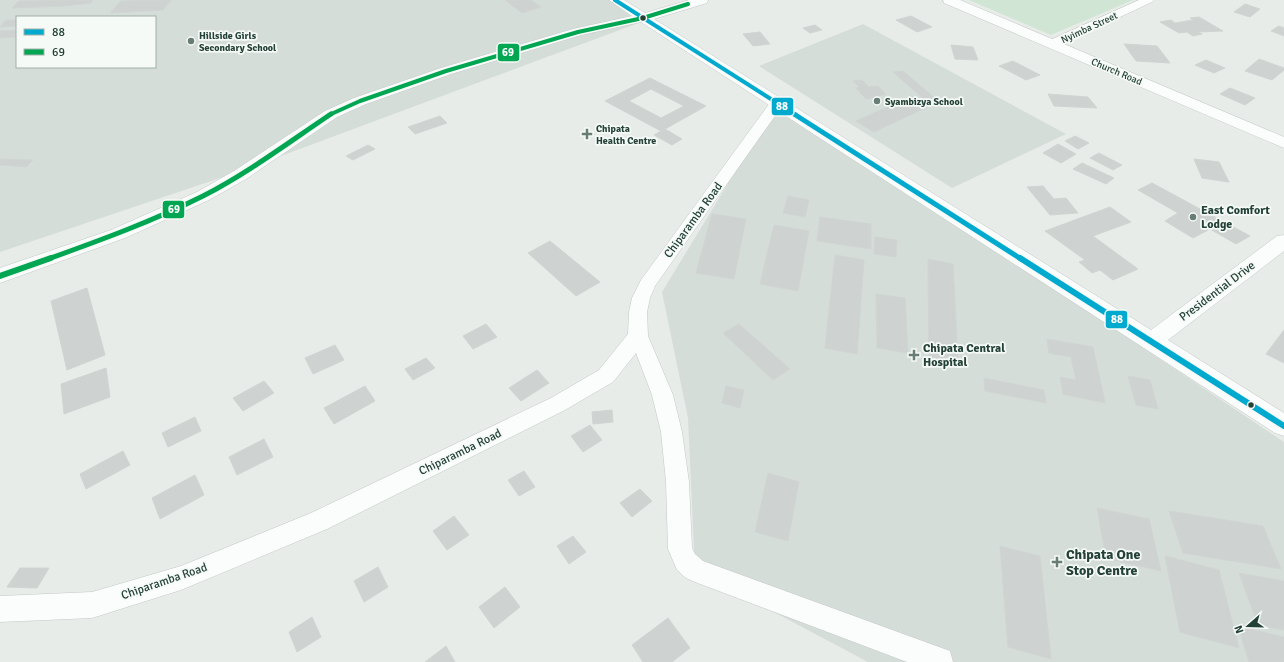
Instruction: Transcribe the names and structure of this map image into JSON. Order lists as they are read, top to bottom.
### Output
{
  "streets": {
    "street": [
      "Nyimba Street",
      "Church Road",
      "Chiparamba Road",
      "Presidential Drive"
    ]
  },
  "crossings": [
    ["Nyimba Street", "Church Road"]
  ],
  "places": {
    "other": ["Hillside Girls Secondary School", "Syambizya School", "East Comfort Lodge"],
    "health": ["Chipata Health Centre", "Chipata Central Hospital", "Chipata One Stop Centre"]
  },
  "lines": ["transit line 88", "transit line 69"],
  "legend": ["88", "69"],
  "north": "left"
}
